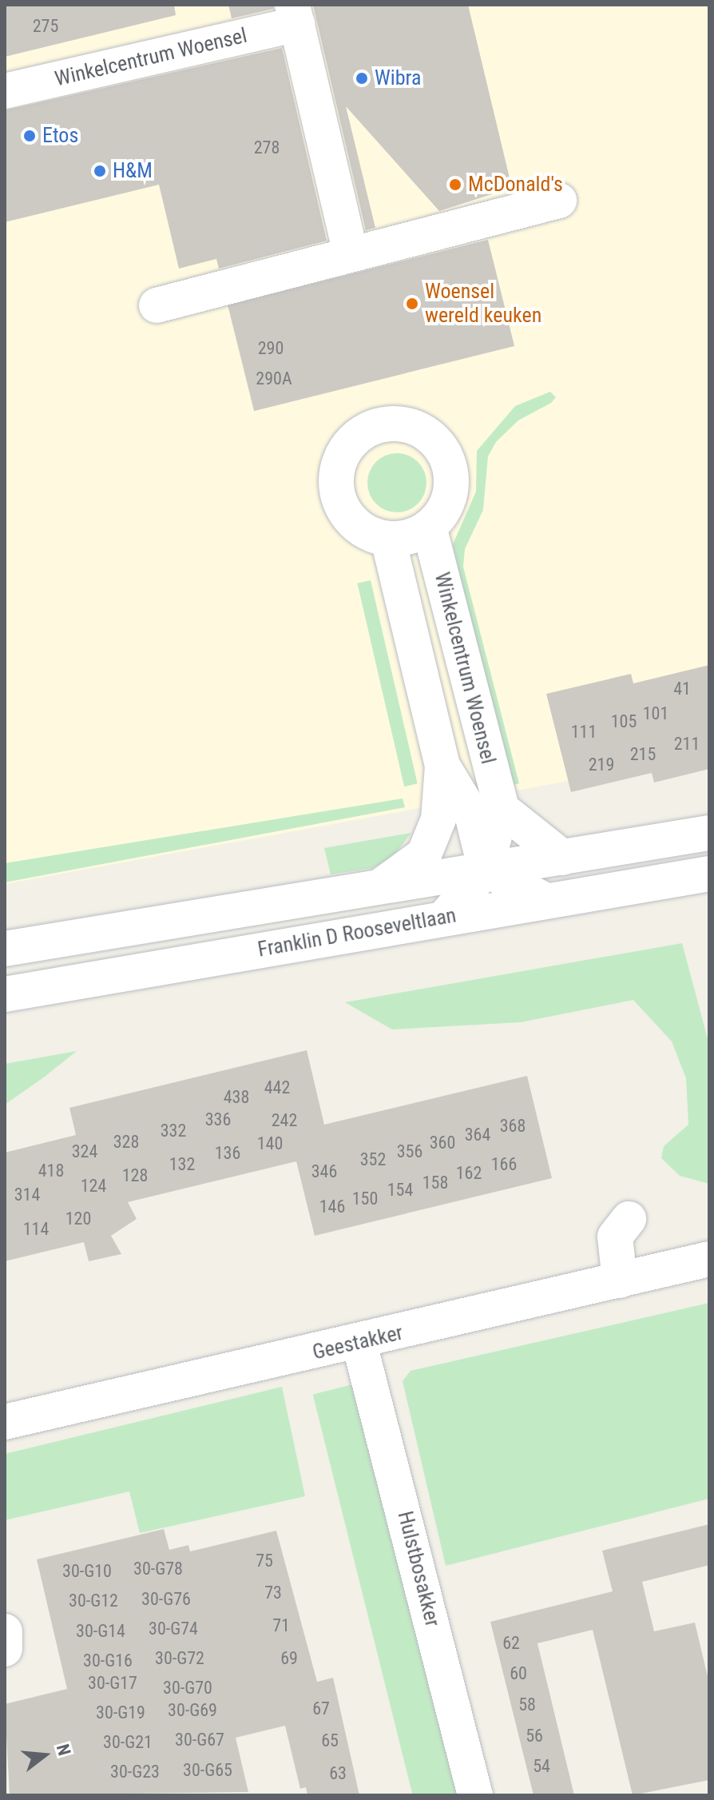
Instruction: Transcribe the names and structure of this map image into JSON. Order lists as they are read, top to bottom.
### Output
{
  "streets": {
    "street": [
      "Winkelcentrum Woensel",
      "Franklin D Rooseveltlaan",
      "Geestakker",
      "Hulstbosakker"
    ]
  },
  "crossings": [
    ["Winkelcentrum Woensel", "Franklin D Rooseveltlaan"],
    ["Geestakker", "Hulstbosakker"]
  ],
  "places": [
    "Wibra",
    "Etos",
    "H&M",
    "McDonald's",
    "Woensel wereld keuken"
  ],
  "house_numbers": [
    "275",
    "278",
    "290",
    "290A",
    "41",
    "101",
    "105",
    "111",
    "211",
    "215",
    "219",
    "442",
    "438",
    "336",
    "242",
    "368",
    "332",
    "364",
    "328",
    "360",
    "140",
    "324",
    "356",
    "136",
    "352",
    "132",
    "166",
    "418",
    "346",
    "162",
    "128",
    "158",
    "124",
    "154",
    "314",
    "150",
    "146",
    "120",
    "114",
    "75",
    "30-G78",
    "30-G10",
    "73",
    "30-G76",
    "30-G12",
    "71",
    "30-G74",
    "30-G14",
    "62",
    "30-G72",
    "69",
    "30-G16",
    "60",
    "30-G17",
    "30-G70",
    "58",
    "67",
    "30-G69",
    "30-G19",
    "56",
    "30-G67",
    "65",
    "30-G21",
    "54",
    "30-G65",
    "30-G23",
    "63"
  ],
  "north": "right"
}
